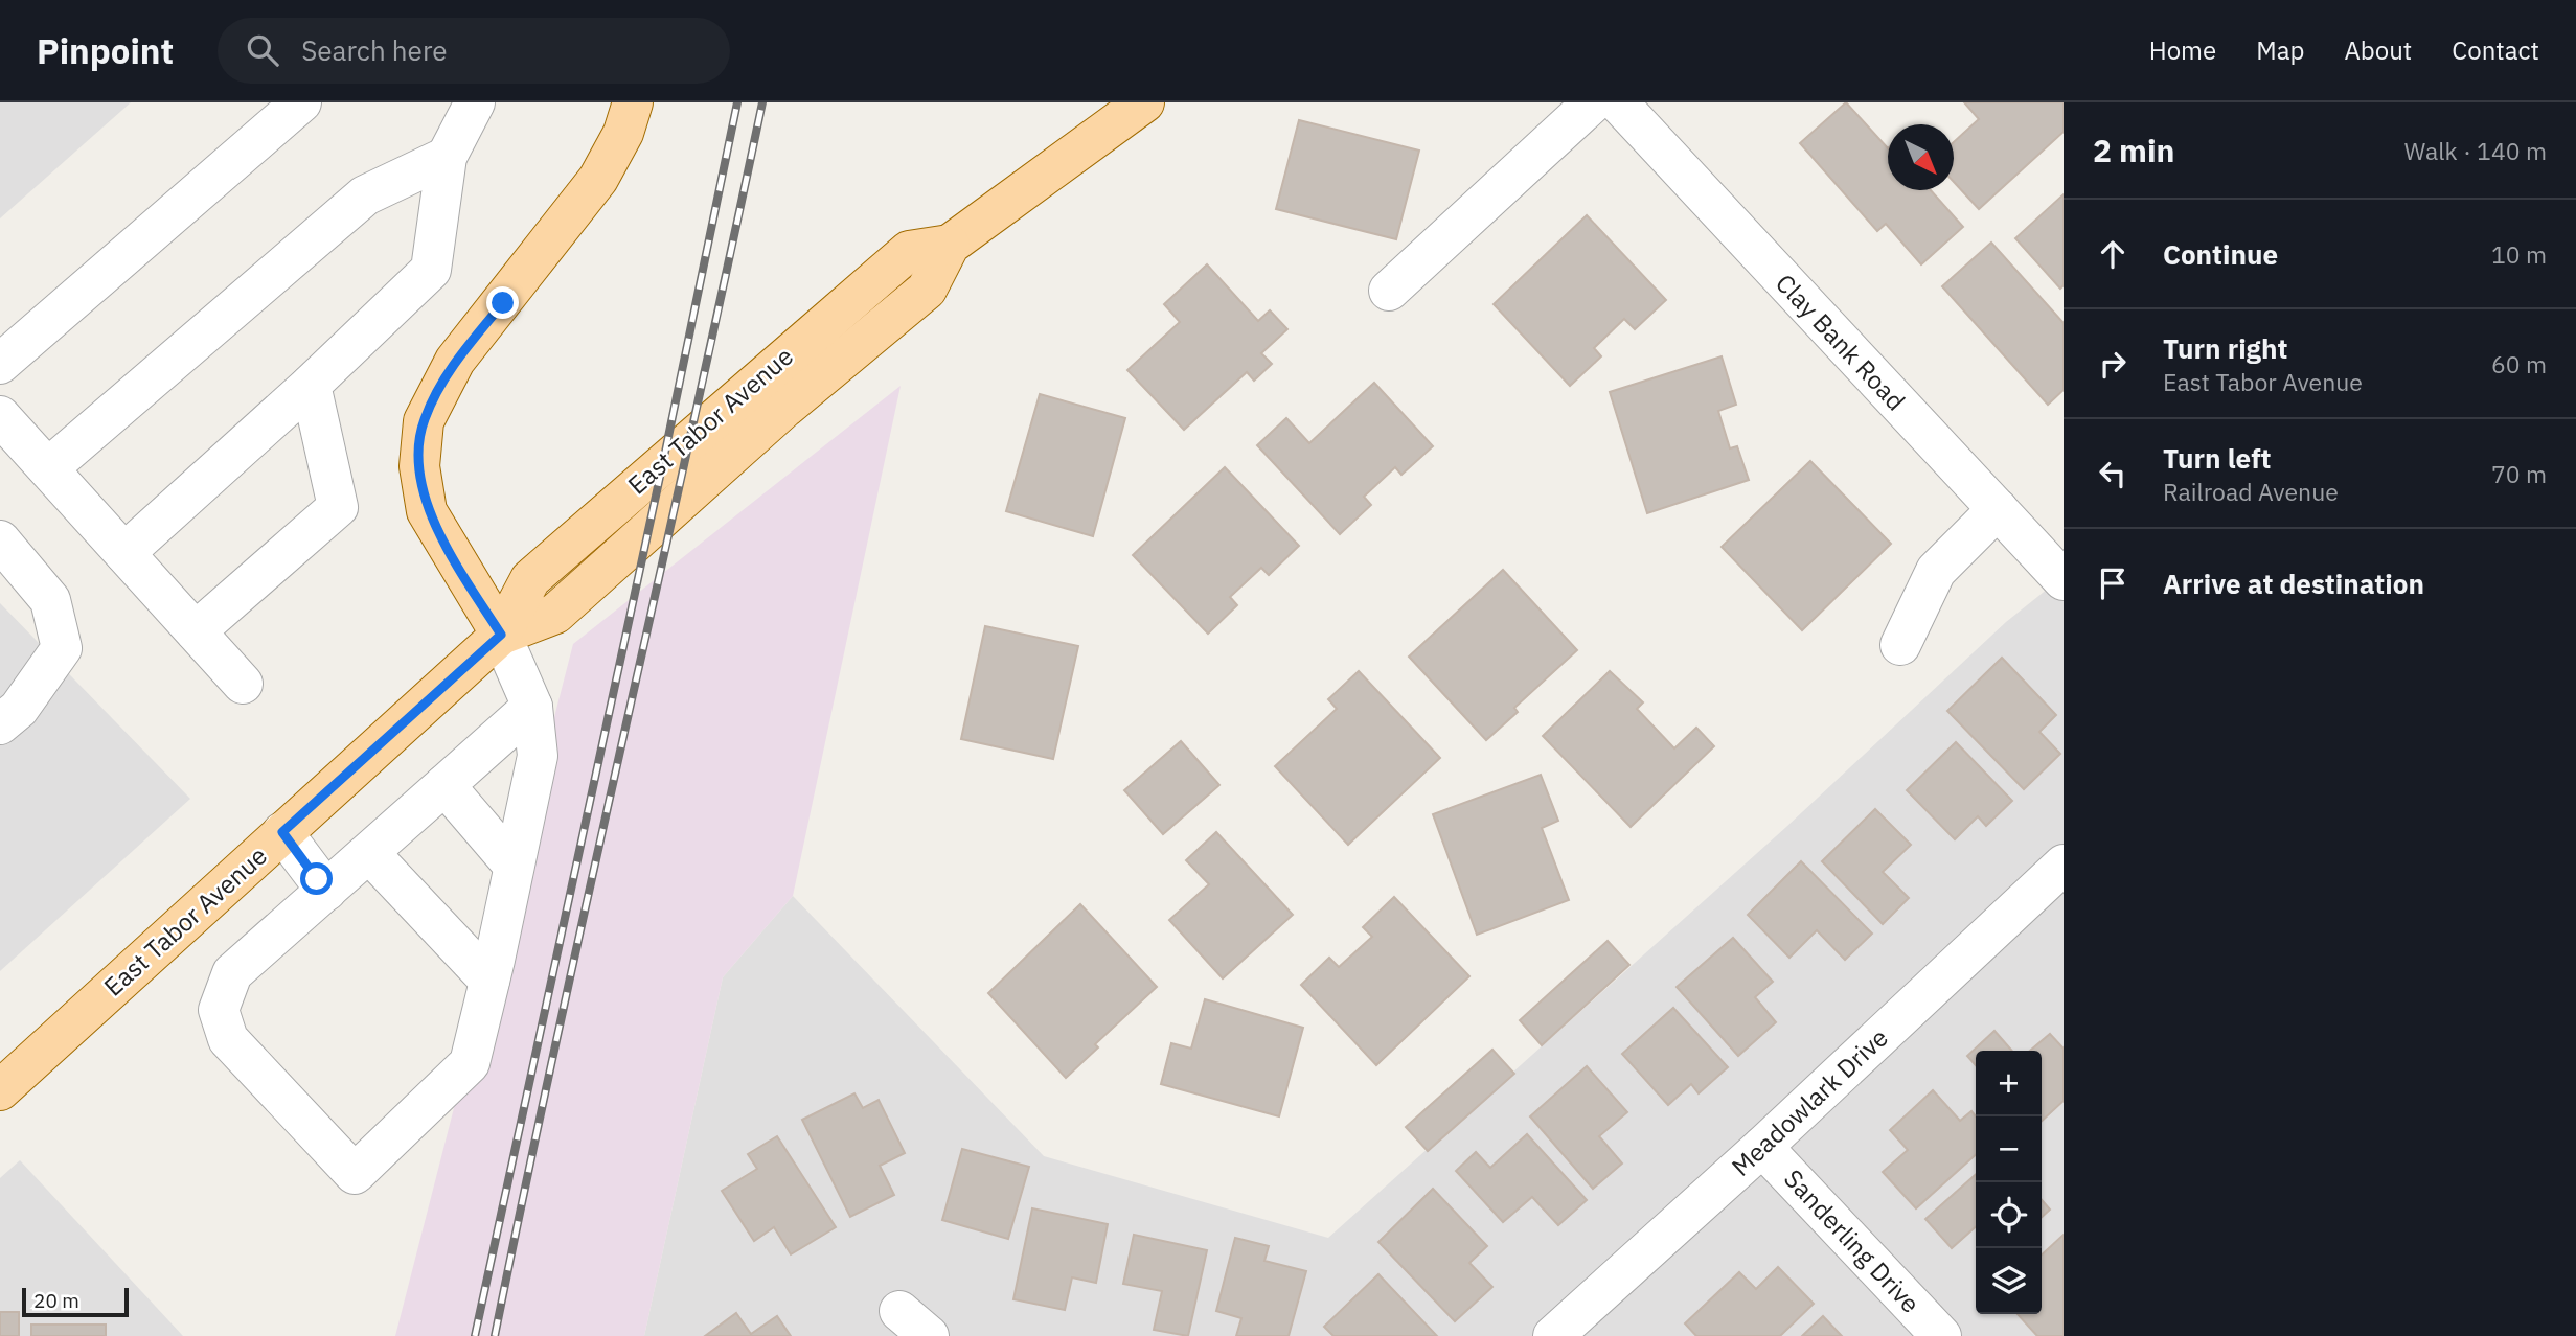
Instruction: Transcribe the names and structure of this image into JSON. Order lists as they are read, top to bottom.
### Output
{
  "streets": {
    "main road": ["East Tabor Avenue"],
    "street": ["Clay Bank Road", "Meadowlark Drive", "Sanderling Drive"]
  },
  "crossings": [
    ["Meadowlark Drive", "Sanderling Drive"]
  ],
  "scale_bar": "20 m",
  "north": "bottom right",
  "page": {
    "header": "Pinpoint",
    "search": "Search here",
    "nav": [
      "Home",
      "Map",
      "About",
      "Contact"
    ],
    "heading": ["2 min", "Walk · 140 m"],
    "list": [
      ["Continue", "10 m"],
      ["Turn right", "East Tabor Avenue", "60 m"],
      ["Turn left", "Railroad Avenue", "70 m"],
      "Arrive at destination"
    ],
    "map_buttons": ["+", "−"],
    "scale": "20 m"
  }
}
